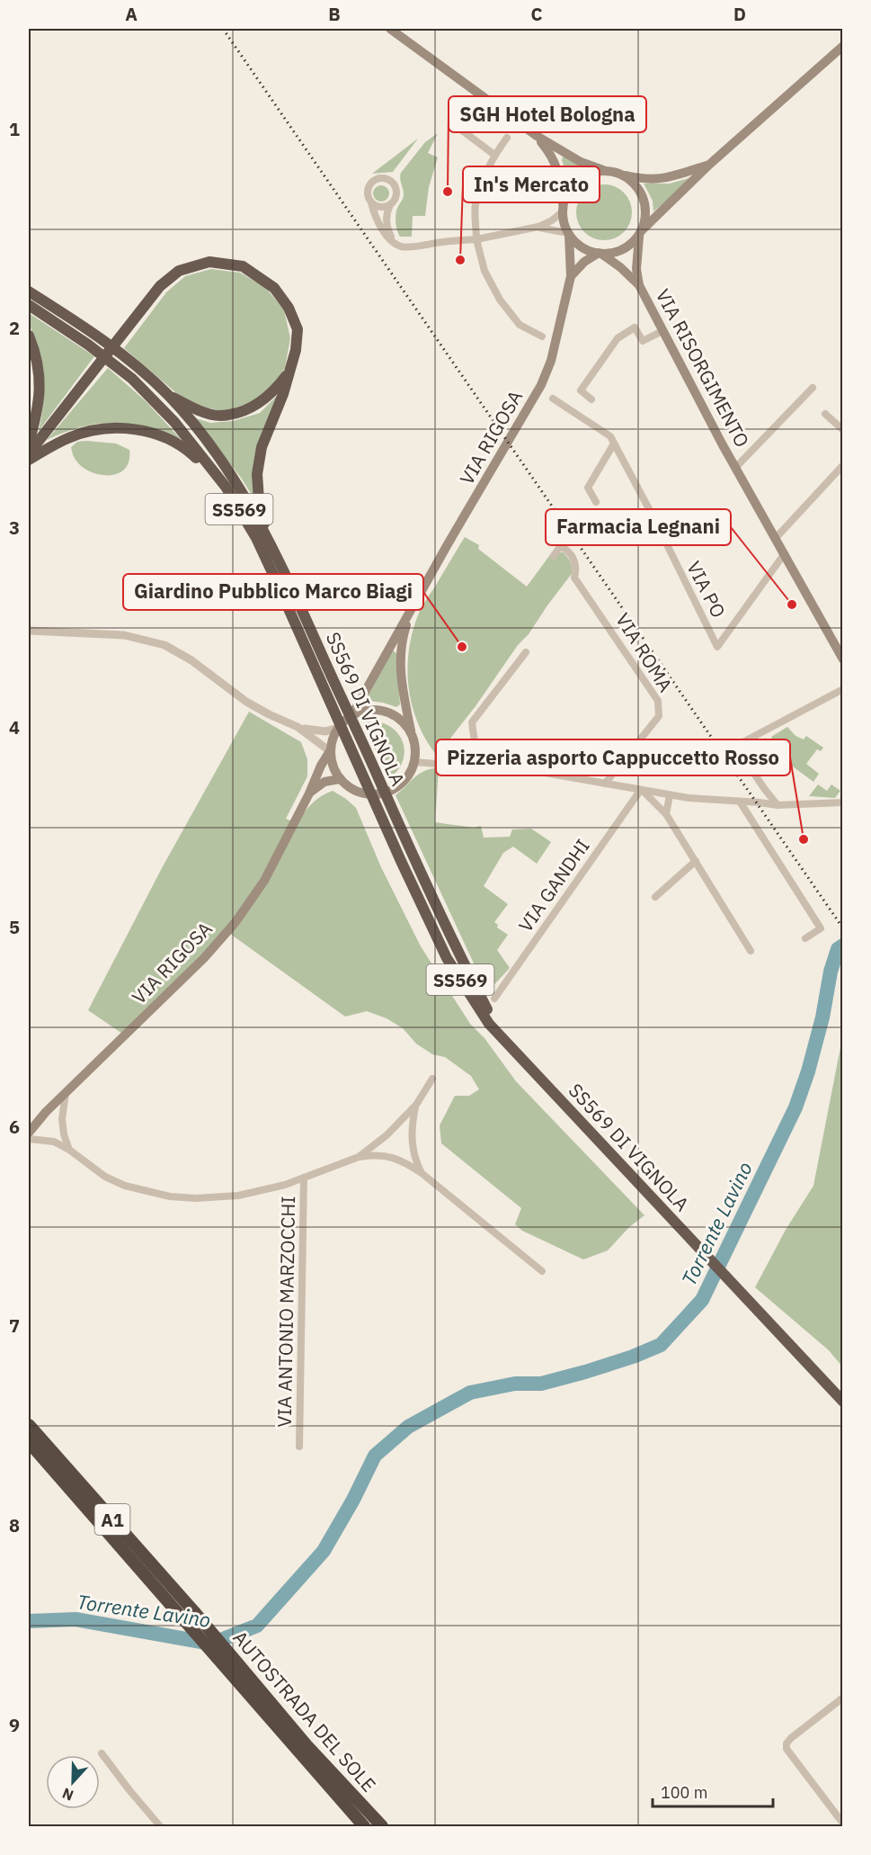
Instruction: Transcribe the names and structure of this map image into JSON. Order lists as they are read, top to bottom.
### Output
{
  "streets": {
    "highway": [
      "SS569",
      "SS569 DI VIGNOLA",
      "A1",
      "AUTOSTRADA DEL SOLE"
    ],
    "main road": ["VIA RISORGIMENTO", "VIA RIGOSA"],
    "street": [
      "VIA PO",
      "VIA ROMA",
      "VIA GANDHI",
      "VIA ANTONIO MARZOCCHI"
    ]
  },
  "crossings": [
    ["VIA RISORGIMENTO", "VIA RIGOSA"],
    ["VIA RISORGIMENTO", "VIA PO"]
  ],
  "water": ["Torrente Lavino"],
  "places": [
    "SGH Hotel Bologna",
    "In's Mercato",
    "Farmacia Legnani",
    "Giardino Pubblico Marco Biagi",
    "Pizzeria asporto Cappuccetto Rosso"
  ],
  "scale_bar": "100 m",
  "north": "bottom",
  "grid": {
    "columns": [
      "A",
      "B",
      "C",
      "D"
    ],
    "rows": [
      "1",
      "2",
      "3",
      "4",
      "5",
      "6",
      "7",
      "8",
      "9"
    ]
  }
}
